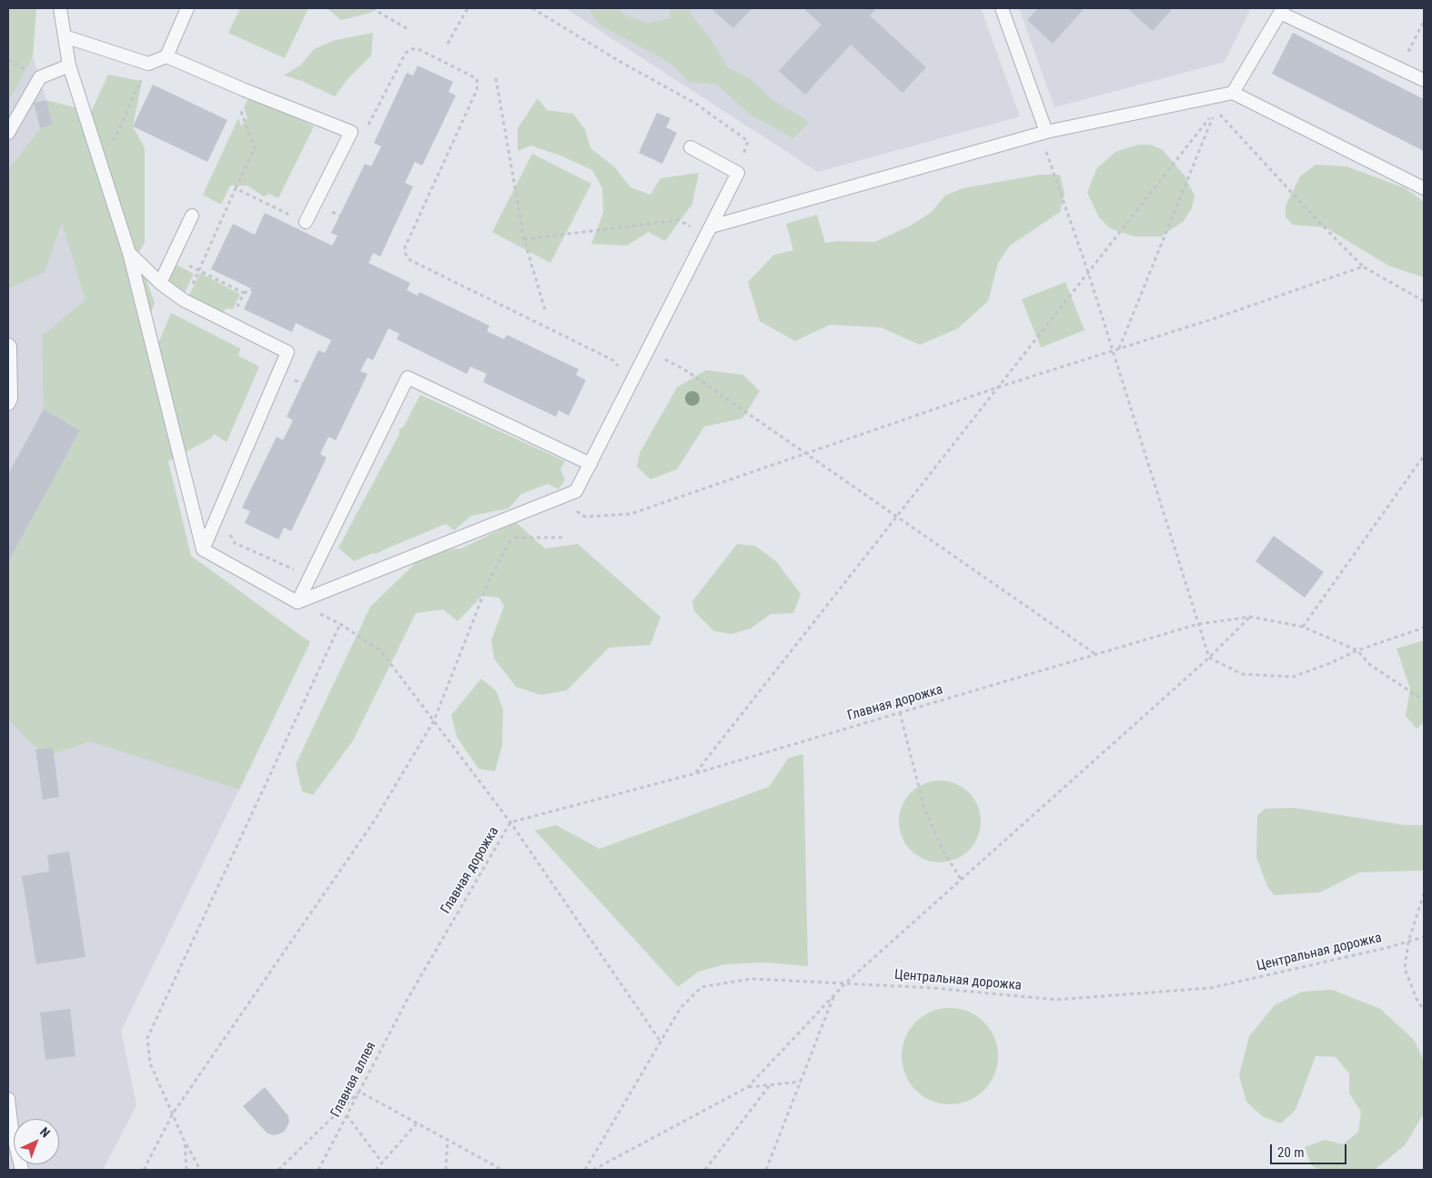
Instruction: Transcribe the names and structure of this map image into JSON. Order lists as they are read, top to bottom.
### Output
{
  "streets": {
    "path": ["Главная дорожка", "Центральная дорожка", "Главная аллея"]
  },
  "crossings": [
    ["Главная дорожка", "Главная аллея"]
  ],
  "scale_bar": "20 m",
  "north": "top right"
}
